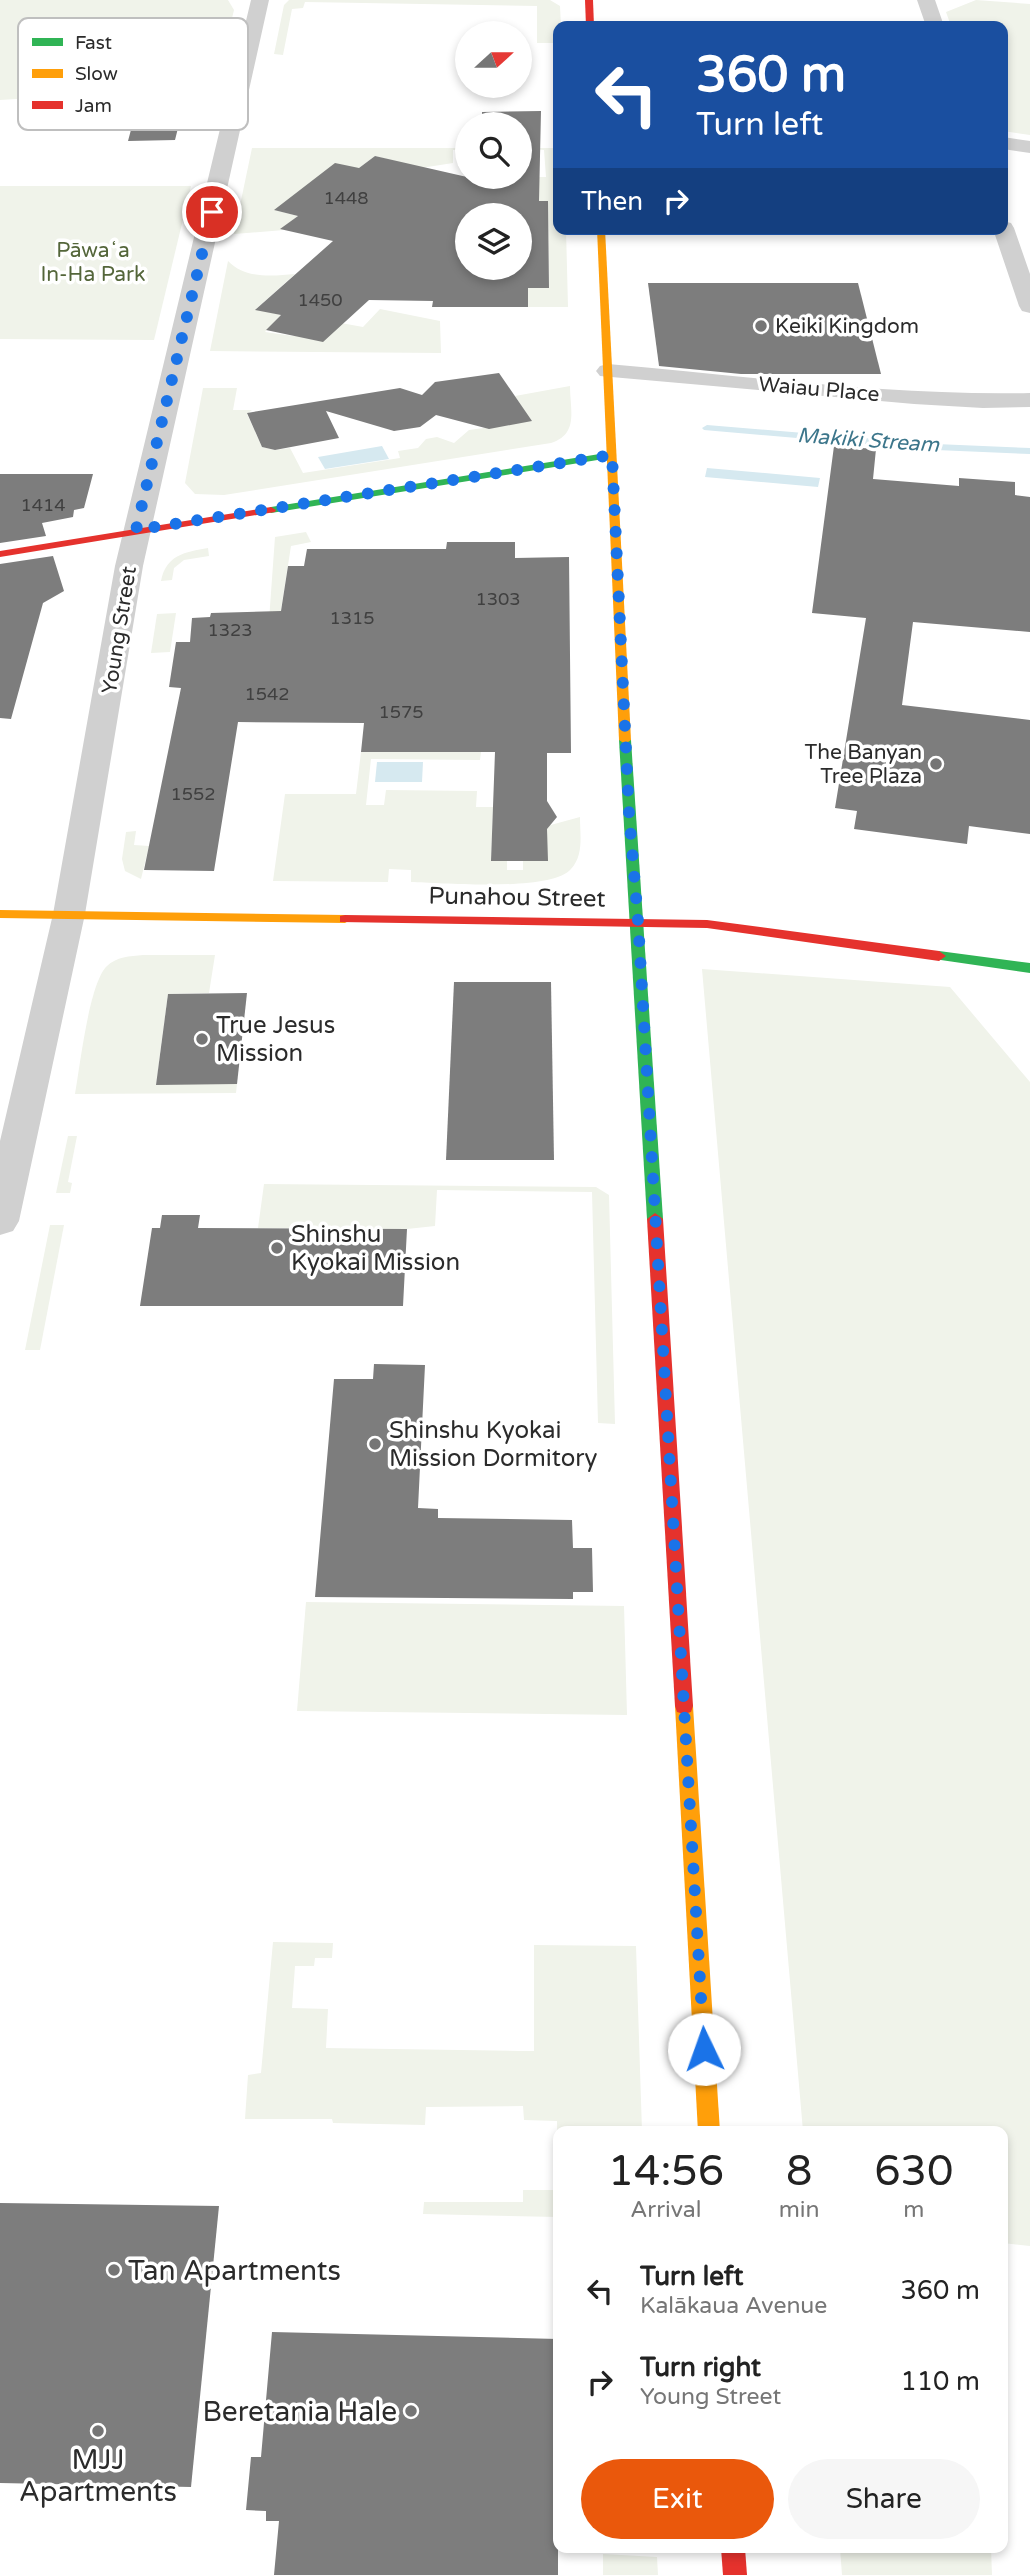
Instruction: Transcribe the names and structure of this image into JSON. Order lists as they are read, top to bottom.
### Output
{
  "streets": {
    "main road": ["Punahou Street"],
    "street": ["Waiau Place", "Young Street"]
  },
  "crossings": [
    ["Young Street", "Punahou Street"]
  ],
  "water": ["Makiki Stream"],
  "parks": ["Pāwaʻa In-Ha Park"],
  "places": [
    "Keiki Kingdom",
    "The Banyan Tree Plaza",
    "True Jesus Mission",
    "Shinshu Kyokai Mission",
    "Shinshu Kyokai Mission Dormitory",
    "Tan Apartments",
    "Beretania Hale",
    "MJJ Apartments"
  ],
  "house_numbers": [
    "1448",
    "1450",
    "1414",
    "1303",
    "1315",
    "1323",
    "1542",
    "1575",
    "1552"
  ],
  "legend": ["Fast", "Slow", "Jam"],
  "north": "right",
  "page": {
    "turn": ["360 m", "Turn left"],
    "then": "Then",
    "eta": [
      "14:56",
      "Arrival",
      "8",
      "min",
      "630",
      "m"
    ],
    "list": [
      {
        "name": "Turn left",
        "note": "Kalākaua Avenue",
        "value": "360 m"
      },
      {
        "name": "Turn right",
        "note": "Young Street",
        "value": "110 m"
      }
    ],
    "buttons": ["Exit", "Share"]
  }
}
